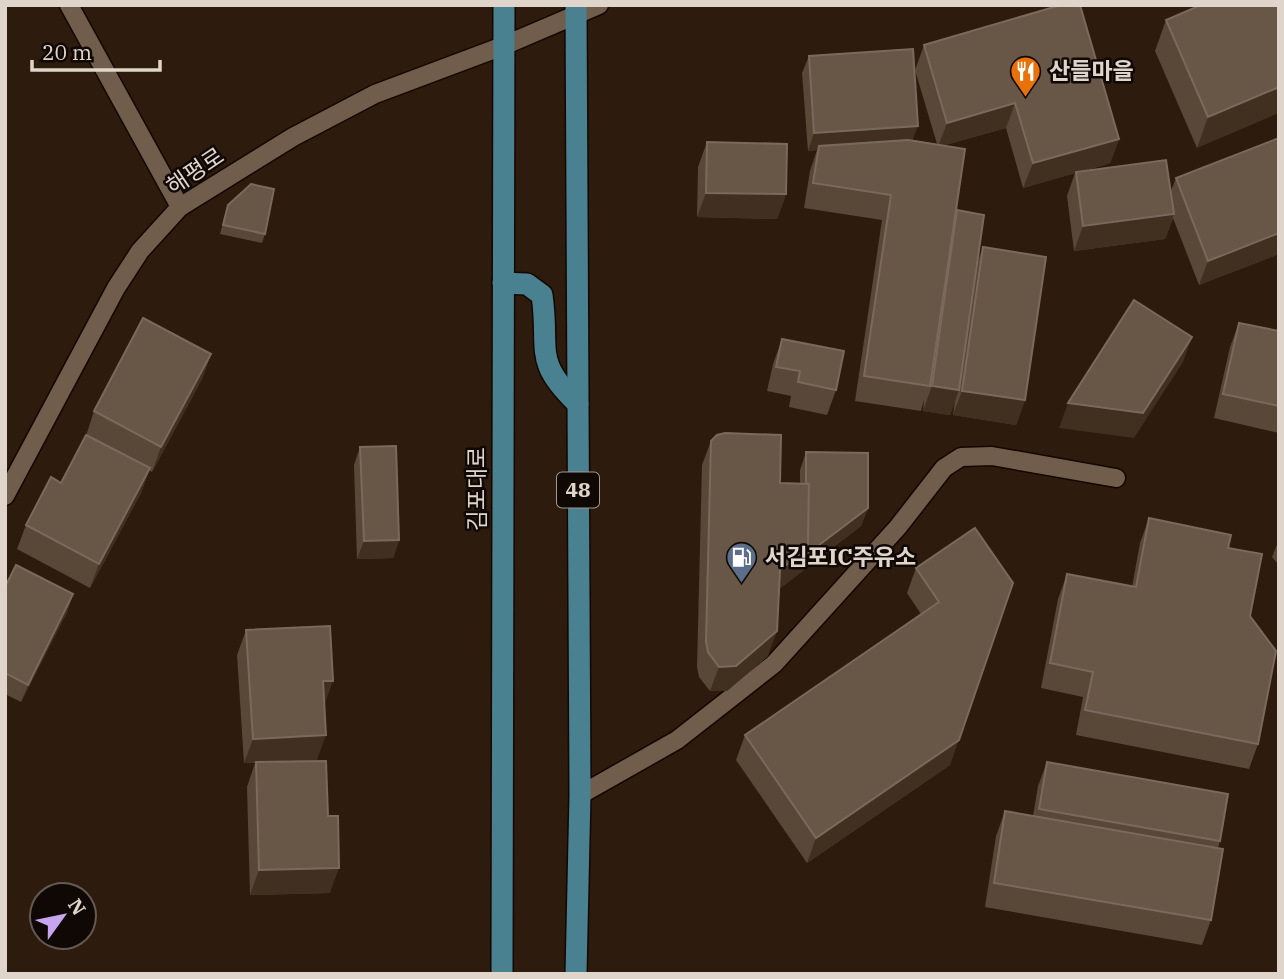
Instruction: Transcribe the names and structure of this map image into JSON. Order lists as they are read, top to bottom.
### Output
{
  "streets": {
    "main road": ["김포대로", "48"],
    "lane": ["해평로"]
  },
  "crossings": [
    ["해평로", "김포대로"],
    ["해평로", "48"]
  ],
  "places": {
    "restaurant": ["산들마을"],
    "fuel station": ["서김포IC주유소"]
  },
  "scale_bar": "20 m",
  "north": "top right"
}
